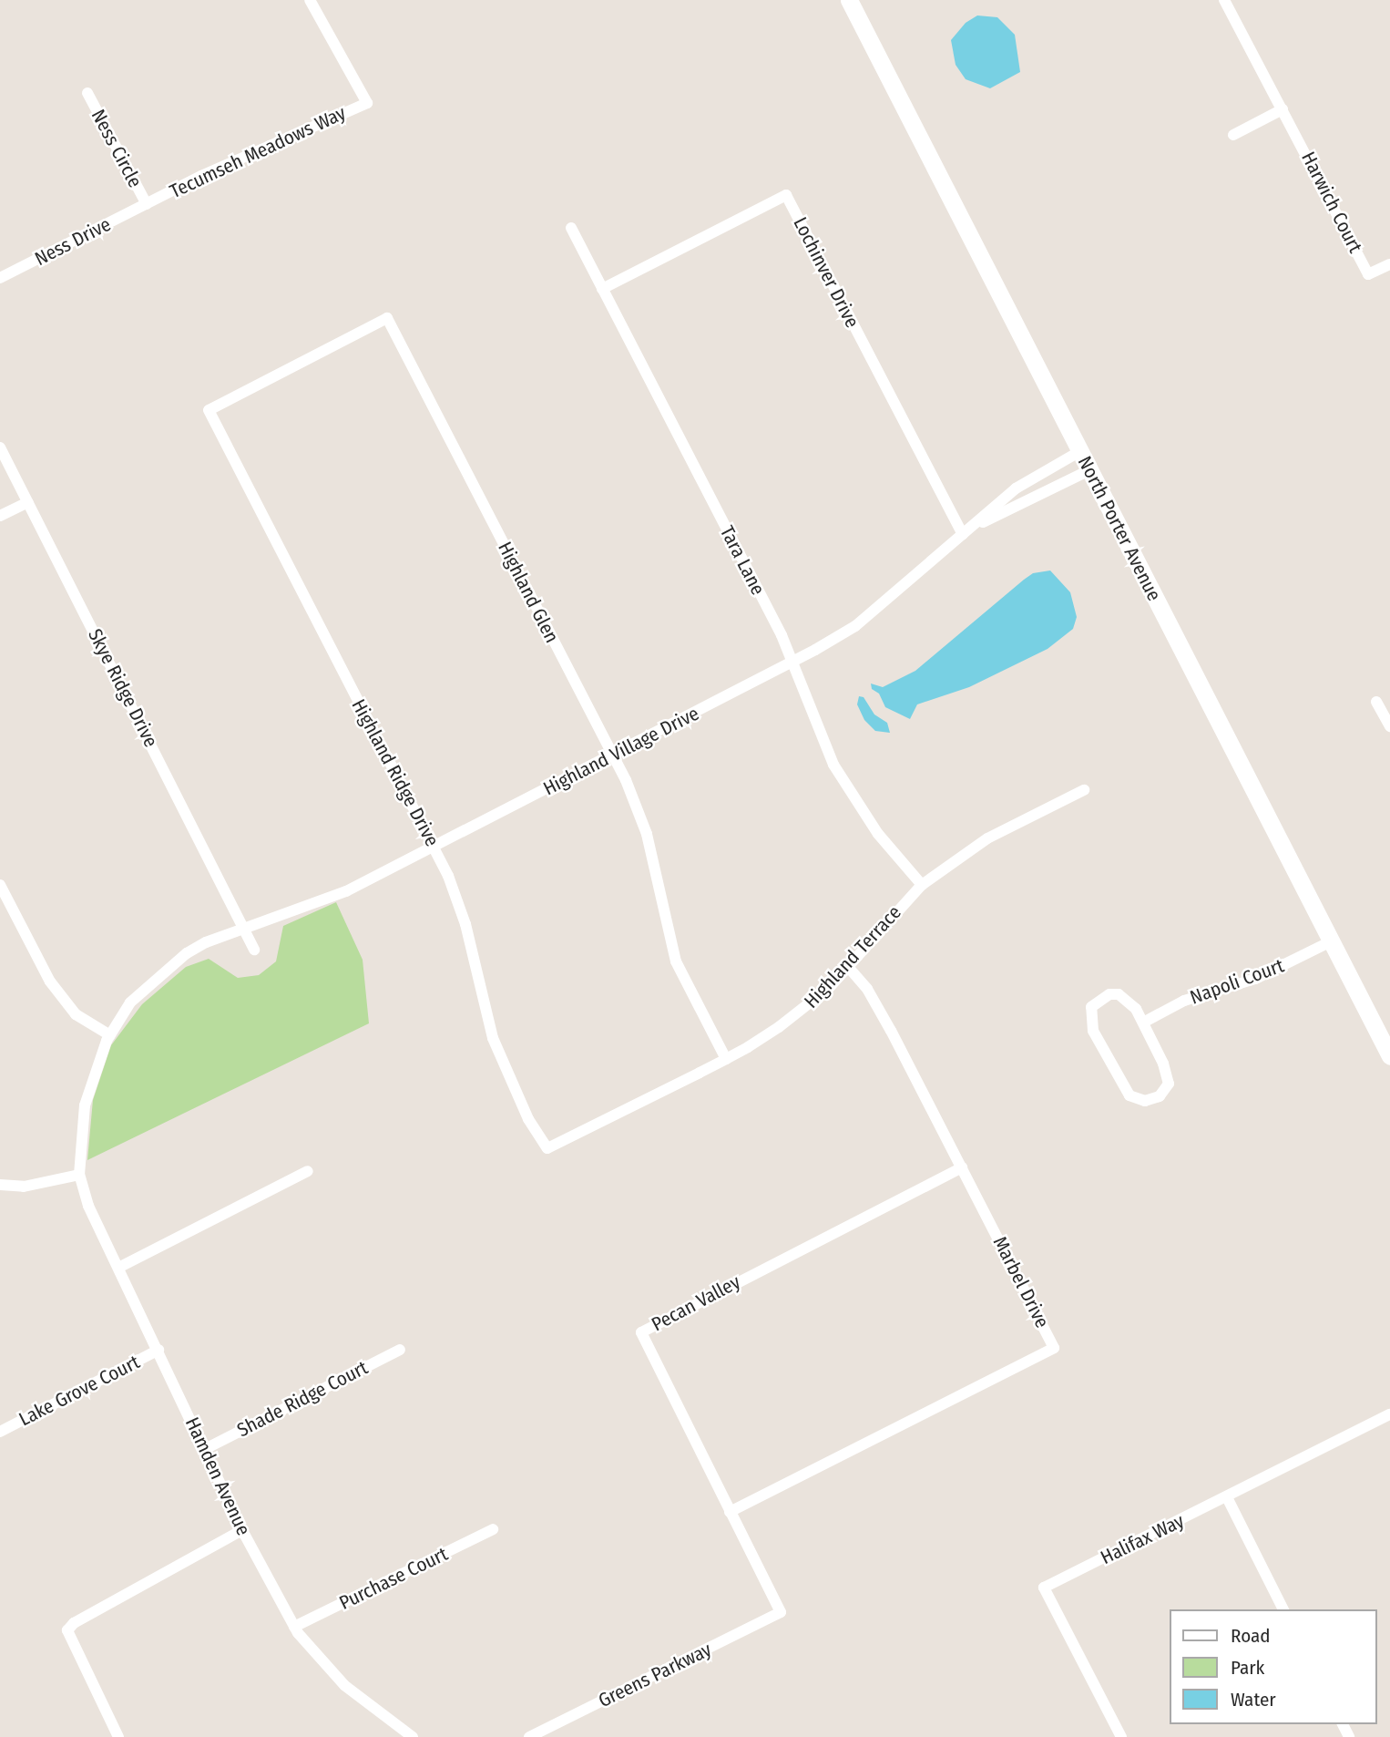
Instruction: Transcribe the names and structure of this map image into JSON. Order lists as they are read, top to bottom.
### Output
{
  "streets": {
    "main road": ["North Porter Avenue"],
    "street": [
      "Ness Circle",
      "Tecumseh Meadows Way",
      "Harwich Court",
      "Ness Drive",
      "Lochinver Drive",
      "Tara Lane",
      "Highland Glen",
      "Skye Ridge Drive",
      "Highland Village Drive",
      "Highland Ridge Drive",
      "Highland Terrace",
      "Napoli Court",
      "Marbel Drive",
      "Pecan Valley",
      "Lake Grove Court",
      "Shade Ridge Court",
      "Hamden Avenue",
      "Halifax Way",
      "Purchase Court",
      "Greens Parkway"
    ]
  },
  "crossings": [
    ["Ness Circle", "Tecumseh Meadows Way"],
    ["Ness Circle", "Ness Drive"],
    ["Tecumseh Meadows Way", "Ness Drive"],
    ["Lochinver Drive", "Tara Lane"],
    ["Lochinver Drive", "Highland Village Drive"],
    ["North Porter Avenue", "Highland Village Drive"],
    ["North Porter Avenue", "Napoli Court"],
    ["Tara Lane", "Highland Village Drive"],
    ["Tara Lane", "Highland Terrace"],
    ["Highland Glen", "Highland Village Drive"],
    ["Highland Glen", "Highland Ridge Drive"],
    ["Highland Glen", "Highland Terrace"],
    ["Skye Ridge Drive", "Highland Village Drive"],
    ["Highland Village Drive", "Highland Ridge Drive"],
    ["Highland Village Drive", "Hamden Avenue"],
    ["Highland Ridge Drive", "Highland Terrace"],
    ["Highland Terrace", "Marbel Drive"],
    ["Marbel Drive", "Pecan Valley"],
    ["Pecan Valley", "Greens Parkway"],
    ["Lake Grove Court", "Hamden Avenue"],
    ["Shade Ridge Court", "Hamden Avenue"],
    ["Hamden Avenue", "Purchase Court"]
  ],
  "legend": ["Road", "Park", "Water"]
}
